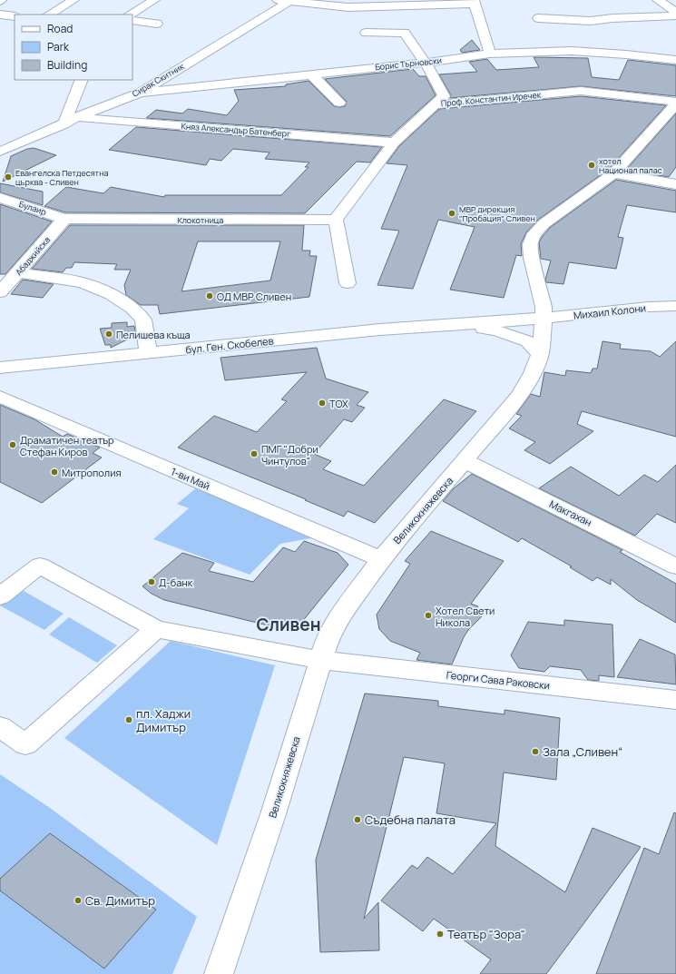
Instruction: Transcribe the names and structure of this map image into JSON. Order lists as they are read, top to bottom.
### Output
{
  "streets": {
    "street": [
      "Борис Търновски",
      "Сирак Скитник",
      "Проф. Константин Иречек",
      "Княз Александър Батенберг",
      "Булаир",
      "Клокотница",
      "Абаджийска",
      "Михаил Колони",
      "бул. Ген. Скобелев",
      "1-ви Май",
      "Великокняжевска",
      "Макгахан",
      "Георги Сава Раковски"
    ]
  },
  "crossings": [
    ["Борис Търновски", "Сирак Скитник"],
    ["Сирак Скитник", "Княз Александър Батенберг"],
    ["Проф. Константин Иречек", "Княз Александър Батенберг"],
    ["Проф. Константин Иречек", "Клокотница"],
    ["Проф. Константин Иречек", "Великокняжевска"],
    ["Булаир", "Клокотница"],
    ["Булаир", "Абаджийска"],
    ["Клокотница", "Абаджийска"],
    ["Михаил Колони", "бул. Ген. Скобелев"],
    ["Михаил Колони", "Великокняжевска"],
    ["1-ви Май", "Великокняжевска"],
    ["Великокняжевска", "Макгахан"],
    ["Великокняжевска", "Георги Сава Раковски"]
  ],
  "districts": ["Сливен"],
  "places": [
    "хотел Национал палас",
    "Евангелска Петдесятна църква - Сливен",
    "МВР дирекция \"Пробация\" Сливен",
    "ОД МВР Сливен",
    "Пелишева къща",
    "ТОХ",
    "Драматичен театър Стефан Киров",
    "ПМГ \"Добри Чинтулов\"",
    "Митрополия",
    "Д-банк",
    "Хотел Свети Никола",
    "пл. Хаджи Димитър",
    "Зала „Сливен“",
    "Съдебна палата",
    "Св. Димитър",
    "Театър \"Зора\""
  ],
  "legend": ["Road", "Park", "Building"]
}
